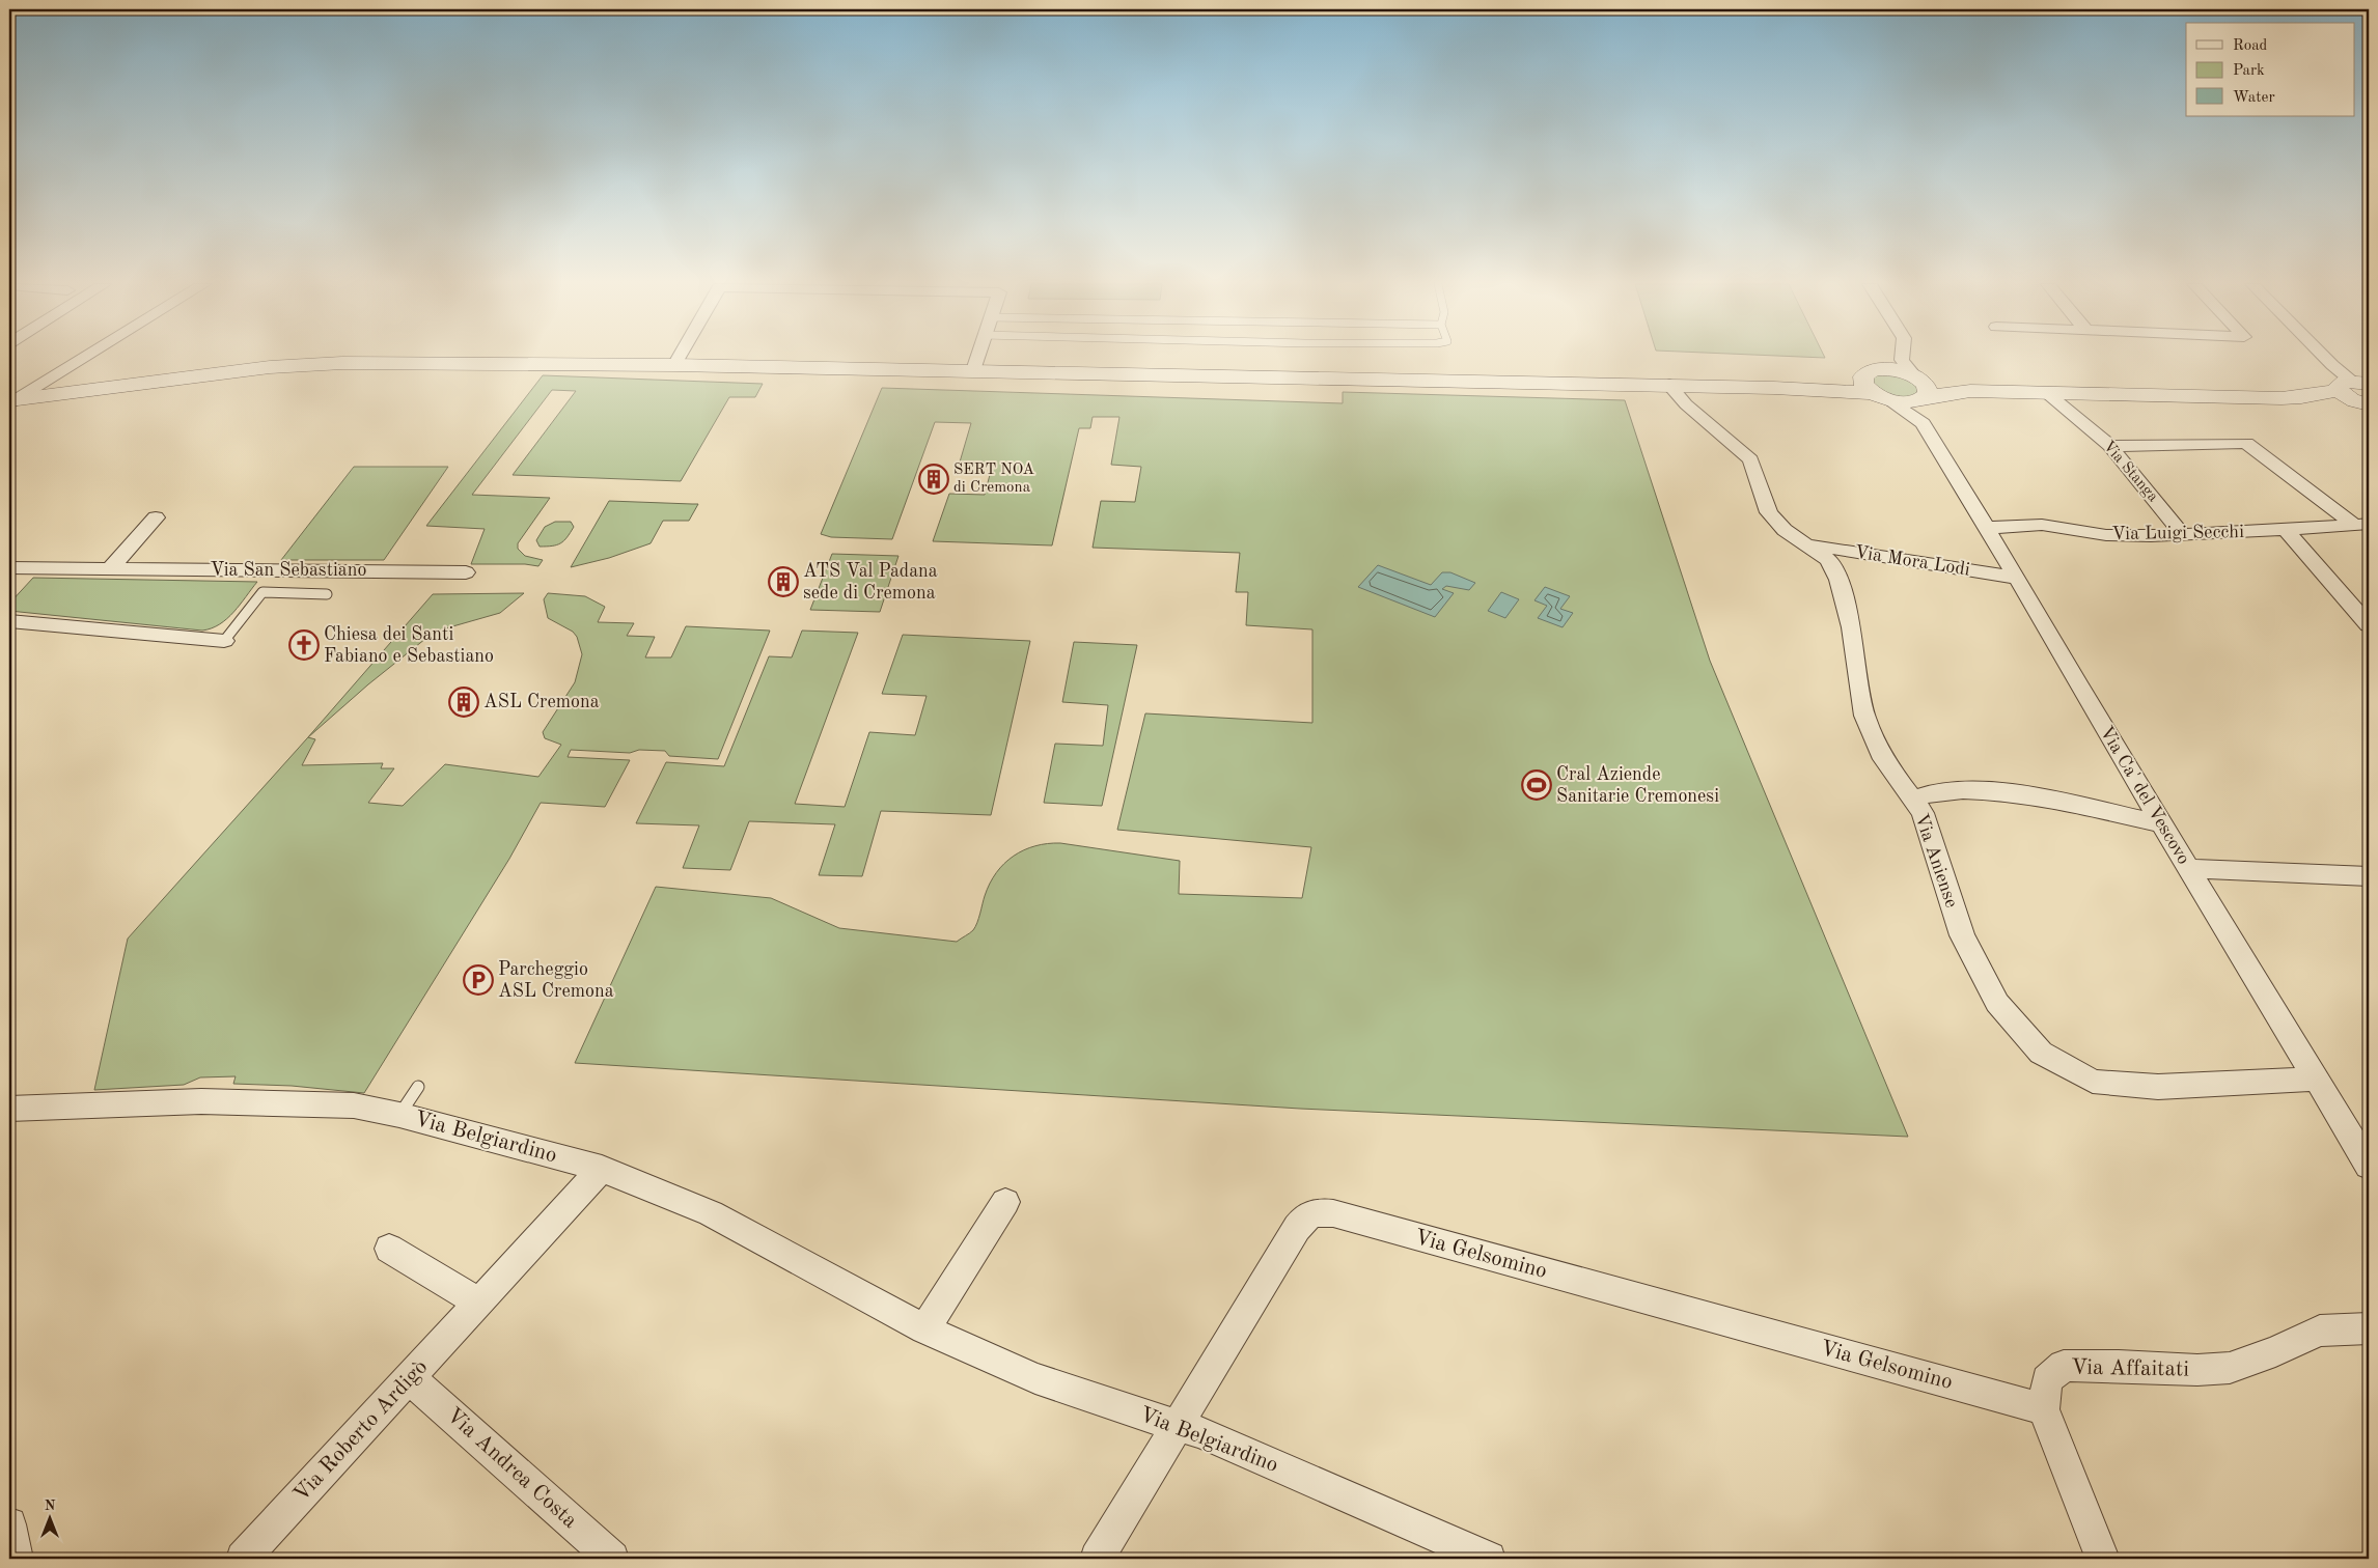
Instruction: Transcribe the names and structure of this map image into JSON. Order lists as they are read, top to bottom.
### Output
{
  "streets": {
    "street": [
      "Via Stanga",
      "Via Luigi Secchi",
      "Via Mora Lodi",
      "Via San Sebastiano",
      "Via Ca' del Vescovo",
      "Via Aniense",
      "Via Belgiardino",
      "Via Gelsomino",
      "Via Affaitati",
      "Via Roberto Ardigò",
      "Via Andrea Costa"
    ]
  },
  "crossings": [
    ["Via Stanga", "Via Luigi Secchi"],
    ["Via Luigi Secchi", "Via Ca' del Vescovo"],
    ["Via Mora Lodi", "Via Ca' del Vescovo"],
    ["Via Mora Lodi", "Via Aniense"],
    ["Via Ca' del Vescovo", "Via Aniense"],
    ["Via Belgiardino", "Via Gelsomino"],
    ["Via Belgiardino", "Via Roberto Ardigò"],
    ["Via Gelsomino", "Via Affaitati"],
    ["Via Roberto Ardigò", "Via Andrea Costa"]
  ],
  "places": {
    "building": ["SERT NOA di Cremona", "ATS Val Padana sede di Cremona", "ASL Cremona"],
    "church": ["Chiesa dei Santi Fabiano e Sebastiano"],
    "sports": ["Cral Aziende Sanitarie Cremonesi"],
    "parking": ["Parcheggio ASL Cremona"]
  },
  "legend": ["Road", "Park", "Water"],
  "north": "top"
}
